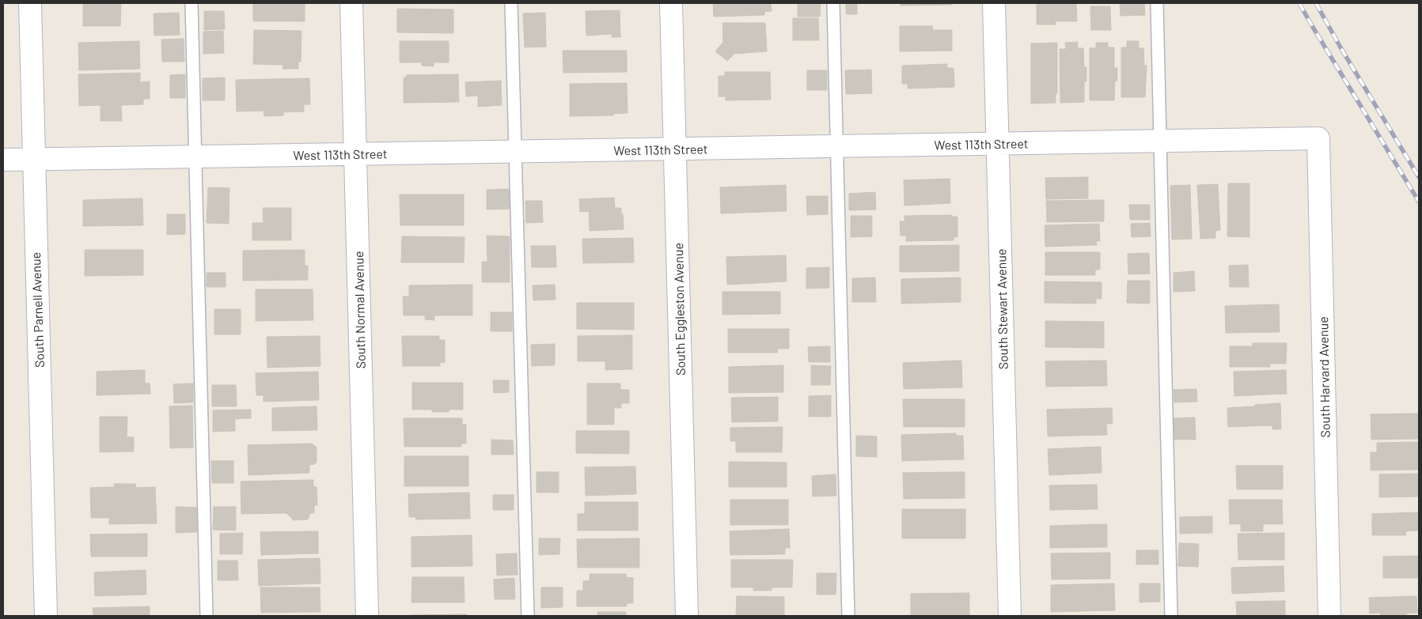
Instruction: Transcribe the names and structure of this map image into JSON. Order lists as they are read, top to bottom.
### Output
{
  "streets": {
    "street": [
      "West 113th Street",
      "South Eggleston Avenue",
      "South Stewart Avenue",
      "South Parnell Avenue",
      "South Normal Avenue",
      "South Harvard Avenue"
    ]
  },
  "crossings": [
    ["West 113th Street", "South Eggleston Avenue"],
    ["West 113th Street", "South Stewart Avenue"],
    ["West 113th Street", "South Parnell Avenue"],
    ["West 113th Street", "South Normal Avenue"],
    ["West 113th Street", "South Harvard Avenue"]
  ]
}
